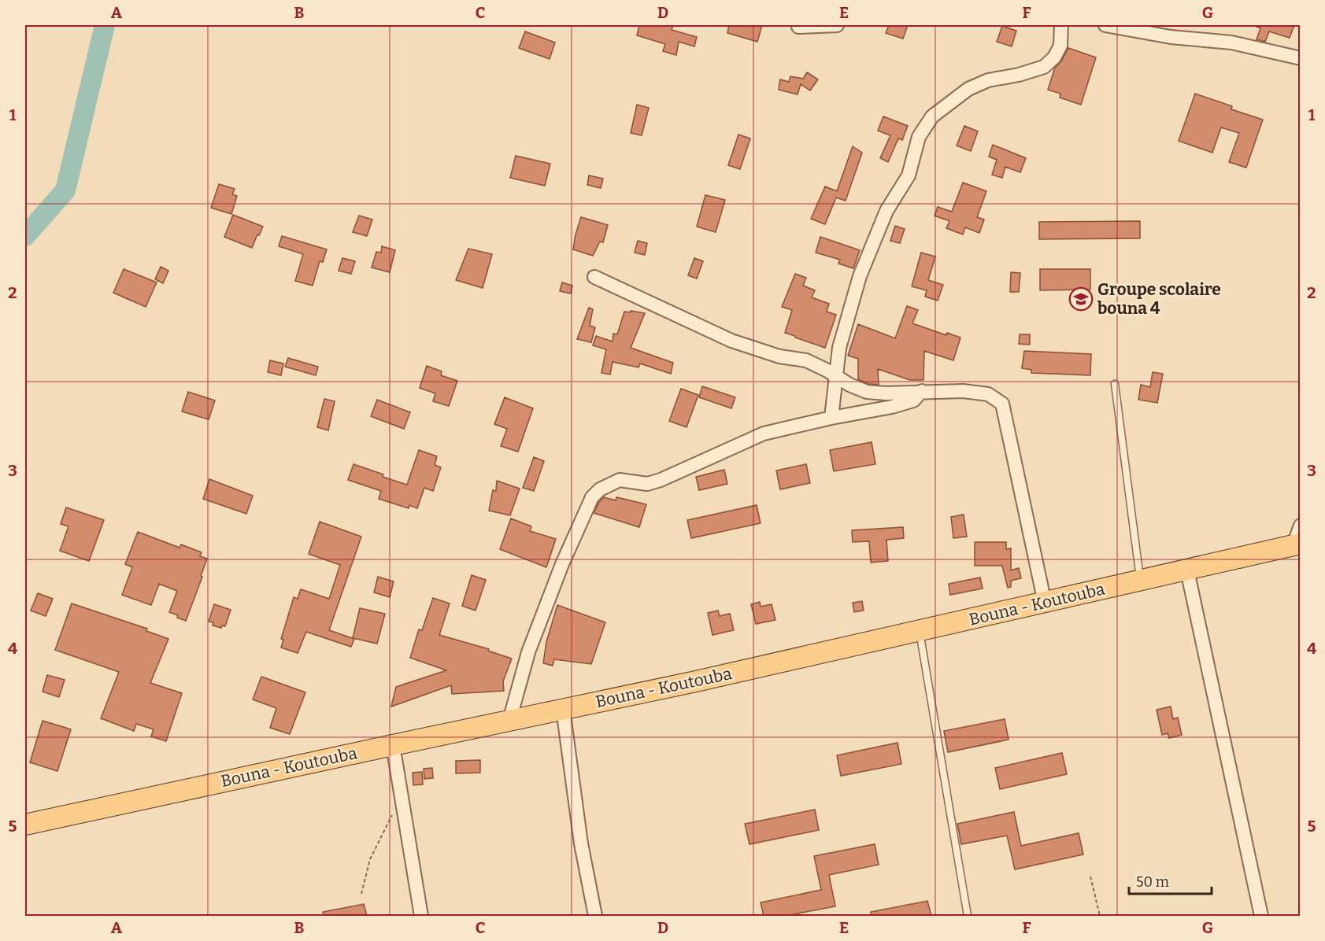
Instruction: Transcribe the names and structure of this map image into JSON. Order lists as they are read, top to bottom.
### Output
{
  "streets": {
    "main road": ["Bouna - Koutouba"]
  },
  "places": {
    "school or university": ["Groupe scolaire bouna 4"]
  },
  "scale_bar": "50 m",
  "grid": {
    "columns": [
      "A",
      "B",
      "C",
      "D",
      "E",
      "F",
      "G"
    ],
    "rows": [
      "1",
      "2",
      "3",
      "4",
      "5"
    ]
  }
}
